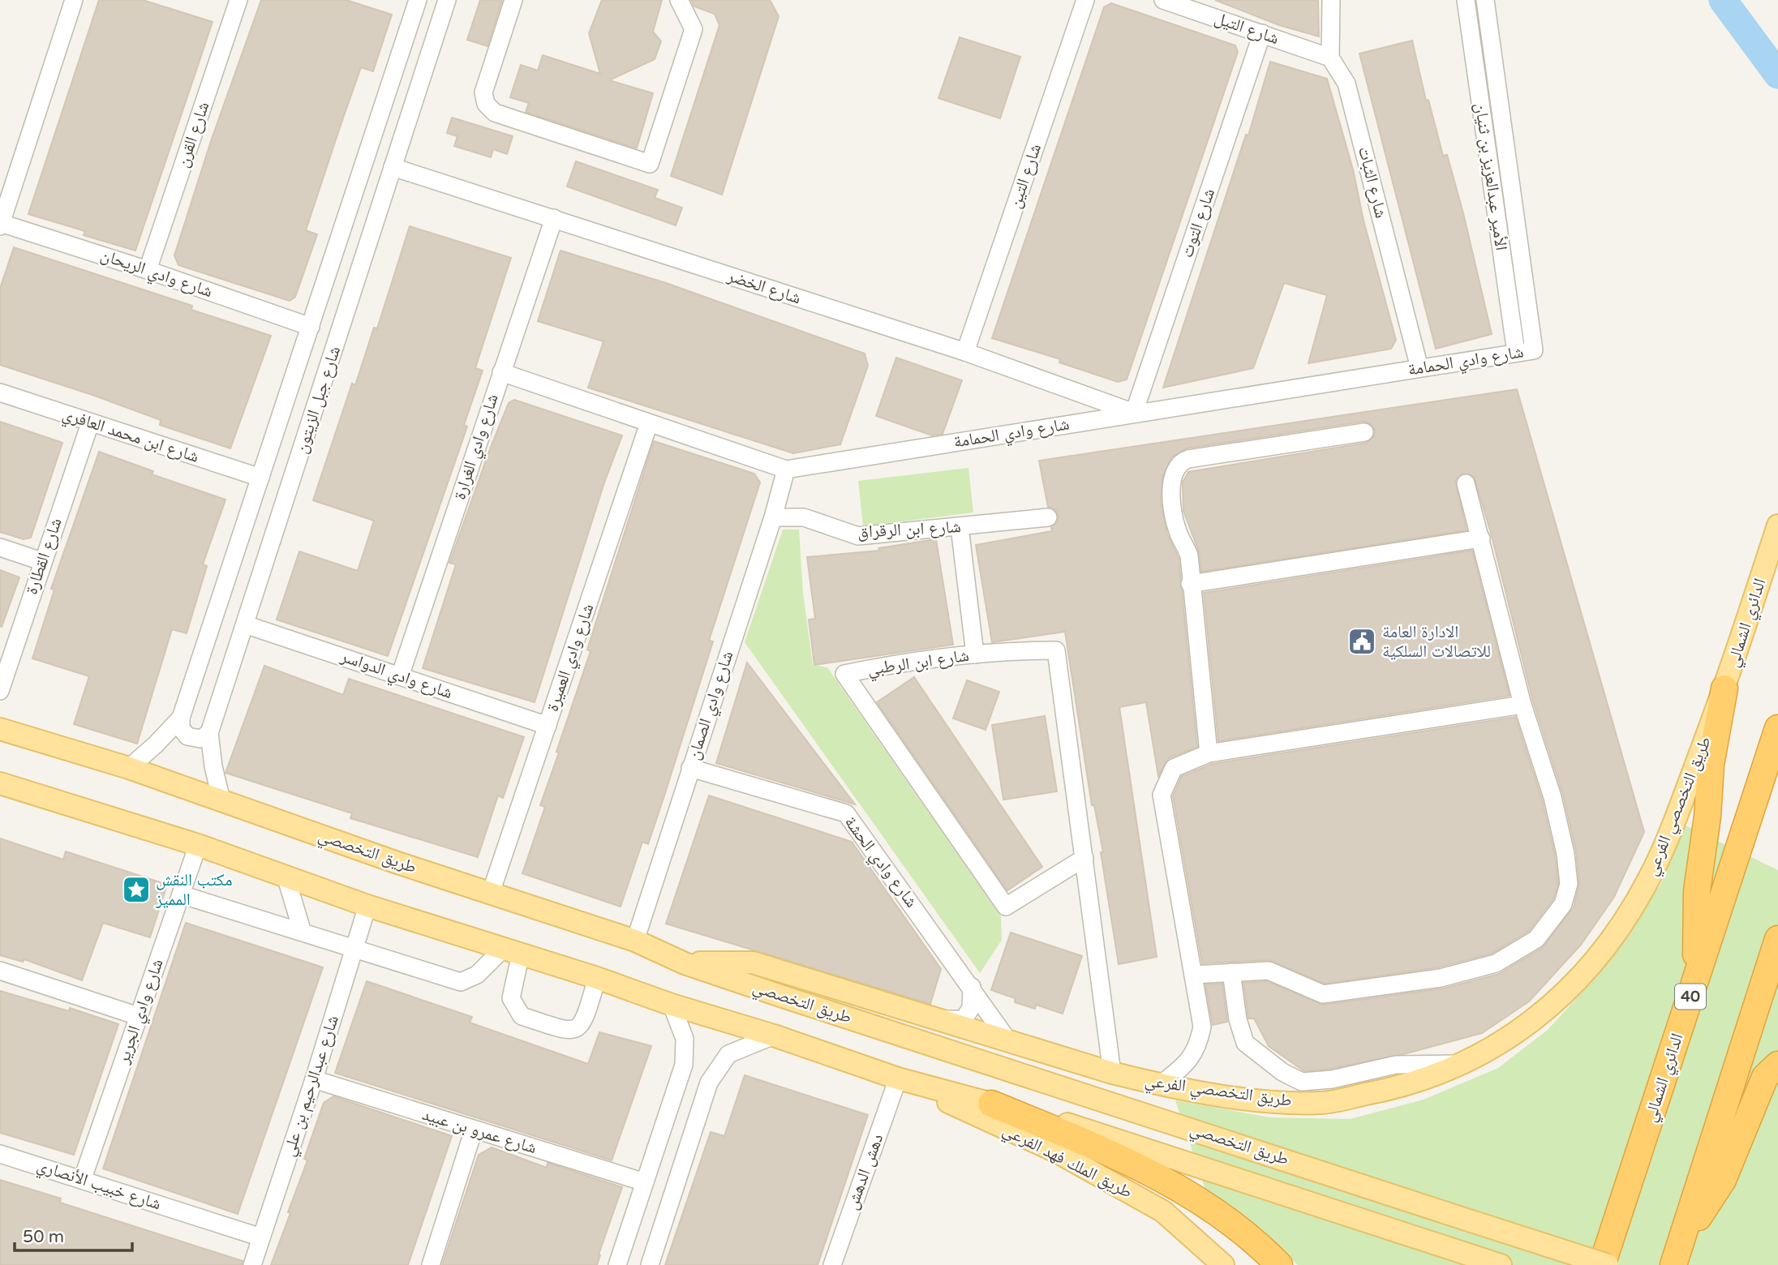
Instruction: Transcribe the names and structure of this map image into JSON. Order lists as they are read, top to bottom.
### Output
{
  "streets": {
    "highway": ["الدائري الشمالي", "40"],
    "main road": ["طريق التخصصي الفرعي", "طريق التخصصي", "طريق الملك فهد الفرعي"],
    "street": [
      "شارع التيل",
      "شارع القرن",
      "شارع التين",
      "الأمير عبدالعزيز بن ثنيان",
      "شارع الثبات",
      "شارع التوت",
      "شارع وادي الريحان",
      "شارع الخضر",
      "شارع وادي الحمامة",
      "شارع جبل الزيتون",
      "شارع ابن محمد العافري",
      "شارع وادي الغرارة",
      "شارع ابن الرقراق",
      "شارع القطارة",
      "شارع وادي العميرة",
      "شارع ابن الرطبي",
      "شارع وادي الدواسر",
      "شارع وادي الصمان",
      "شارع وادي الحشة",
      "شارع وادي الجرير",
      "شارع عبدالرحيم بن علي",
      "شارع عمرو بن عبيد",
      "دهش الدهش",
      "شارع خبيب الأنصاري"
    ]
  },
  "crossings": [
    ["شارع التيل", "شارع الثبات"],
    ["شارع التيل", "شارع التوت"],
    ["شارع القرن", "شارع وادي الريحان"],
    ["شارع التين", "شارع الخضر"],
    ["الأمير عبدالعزيز بن ثنيان", "شارع وادي الحمامة"],
    ["شارع الثبات", "شارع وادي الحمامة"],
    ["شارع التوت", "شارع الخضر"],
    ["شارع التوت", "شارع وادي الحمامة"],
    ["شارع وادي الريحان", "شارع جبل الزيتون"],
    ["شارع الخضر", "شارع وادي الحمامة"],
    ["شارع الخضر", "شارع جبل الزيتون"],
    ["شارع الخضر", "شارع وادي الغرارة"],
    ["شارع وادي الحمامة", "شارع وادي الغرارة"],
    ["شارع وادي الحمامة", "شارع وادي العميرة"],
    ["شارع وادي الحمامة", "شارع وادي الصمان"],
    ["شارع جبل الزيتون", "شارع ابن محمد العافري"],
    ["شارع جبل الزيتون", "شارع وادي الدواسر"],
    ["شارع جبل الزيتون", "طريق التخصصي"],
    ["شارع ابن محمد العافري", "شارع القطارة"],
    ["شارع وادي الغرارة", "شارع وادي الدواسر"],
    ["شارع ابن الرقراق", "شارع وادي الصمان"],
    ["الدائري الشمالي", "طريق التخصصي الفرعي"],
    ["شارع وادي العميرة", "شارع وادي الدواسر"],
    ["شارع وادي العميرة", "طريق التخصصي"],
    ["شارع ابن الرطبي", "طريق التخصصي الفرعي"],
    ["شارع وادي الصمان", "طريق التخصصي"],
    ["شارع وادي الصمان", "شارع وادي الحشة"],
    ["طريق التخصصي الفرعي", "طريق التخصصي"],
    ["طريق التخصصي الفرعي", "شارع وادي الحشة"],
    ["طريق التخصصي", "شارع وادي الجرير"],
    ["طريق التخصصي", "شارع عبدالرحيم بن علي"],
    ["طريق التخصصي", "طريق الملك فهد الفرعي"],
    ["طريق التخصصي", "دهش الدهش"],
    ["شارع وادي الجرير", "شارع خبيب الأنصاري"],
    ["شارع عبدالرحيم بن علي", "شارع عمرو بن عبيد"],
    ["شارع عبدالرحيم بن علي", "شارع خبيب الأنصاري"],
    ["طريق الملك فهد الفرعي", "دهش الدهش"]
  ],
  "places": {
    "public building": ["الادارة العامة للاتصالات السلكية"],
    "place": ["مكتب النقش المميز"]
  },
  "scale_bar": "50 m"
}
